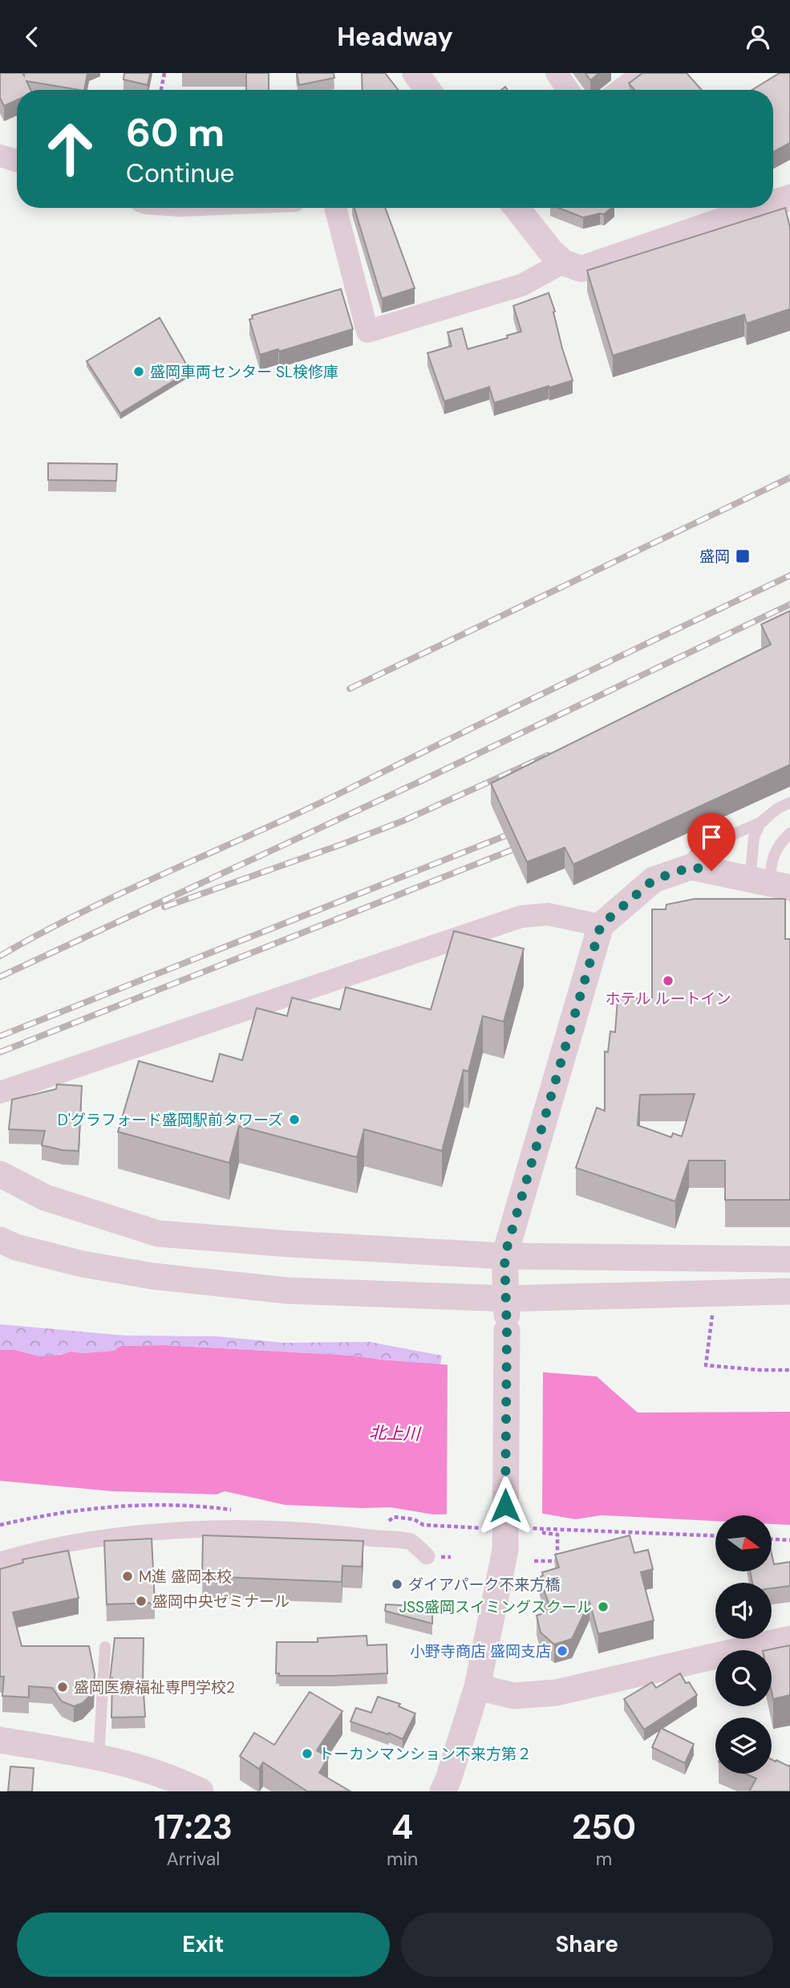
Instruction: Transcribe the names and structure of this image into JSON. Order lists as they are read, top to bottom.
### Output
{
  "water": ["北上川"],
  "places": {
    "other": [
      "盛岡車両センター SL検修庫",
      "ホテル ルートイン",
      "D'グラフォード盛岡駅前タワーズ",
      "M進 盛岡本校",
      "ダイアパーク不来方橋",
      "盛岡中央ゼミナール",
      "JSS盛岡スイミングスクール",
      "小野寺商店 盛岡支店",
      "盛岡医療福祉専門学校2",
      "トーカンマンション不来方第２"
    ],
    "transit": ["盛岡"]
  },
  "north": "right",
  "page": {
    "header": "Headway",
    "turn": ["60 m", "Continue"],
    "eta": [
      "17:23",
      "Arrival",
      "4",
      "min",
      "250",
      "m"
    ],
    "buttons": ["Exit", "Share"]
  }
}
